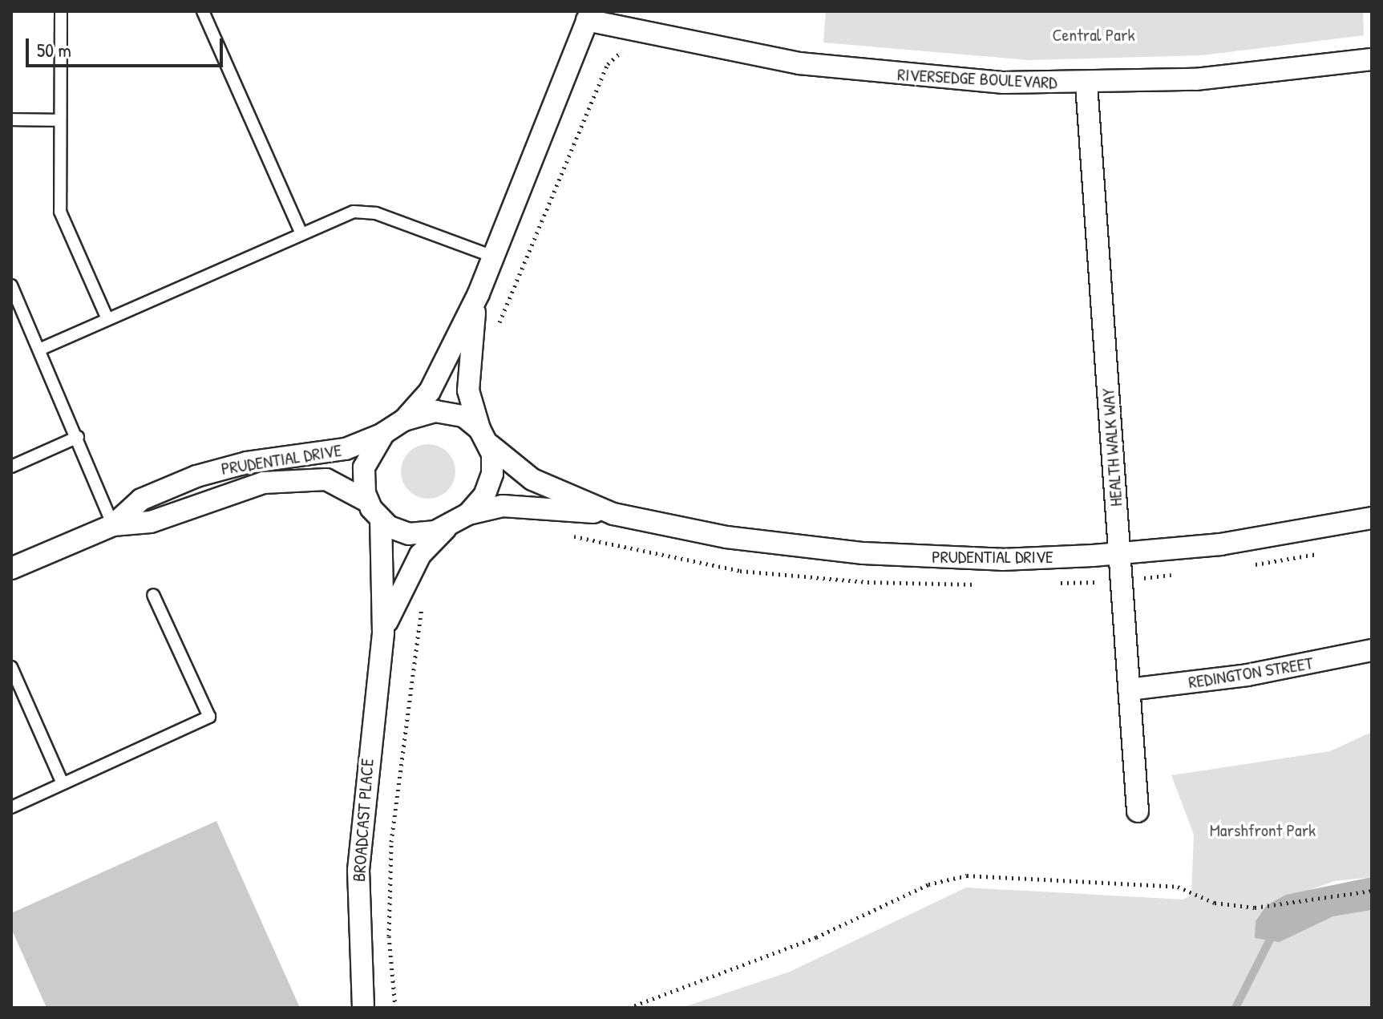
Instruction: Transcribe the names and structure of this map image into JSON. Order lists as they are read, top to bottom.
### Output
{
  "streets": {
    "street": [
      "RIVERSEDGE BOULEVARD",
      "HEALTH WALK WAY",
      "PRUDENTIAL DRIVE",
      "REDINGTON STREET",
      "BROADCAST PLACE"
    ]
  },
  "crossings": [
    ["RIVERSEDGE BOULEVARD", "HEALTH WALK WAY"],
    ["HEALTH WALK WAY", "PRUDENTIAL DRIVE"],
    ["HEALTH WALK WAY", "REDINGTON STREET"],
    ["PRUDENTIAL DRIVE", "BROADCAST PLACE"]
  ],
  "parks": ["Central Park", "Marshfront Park"],
  "scale_bar": "50 m"
}
